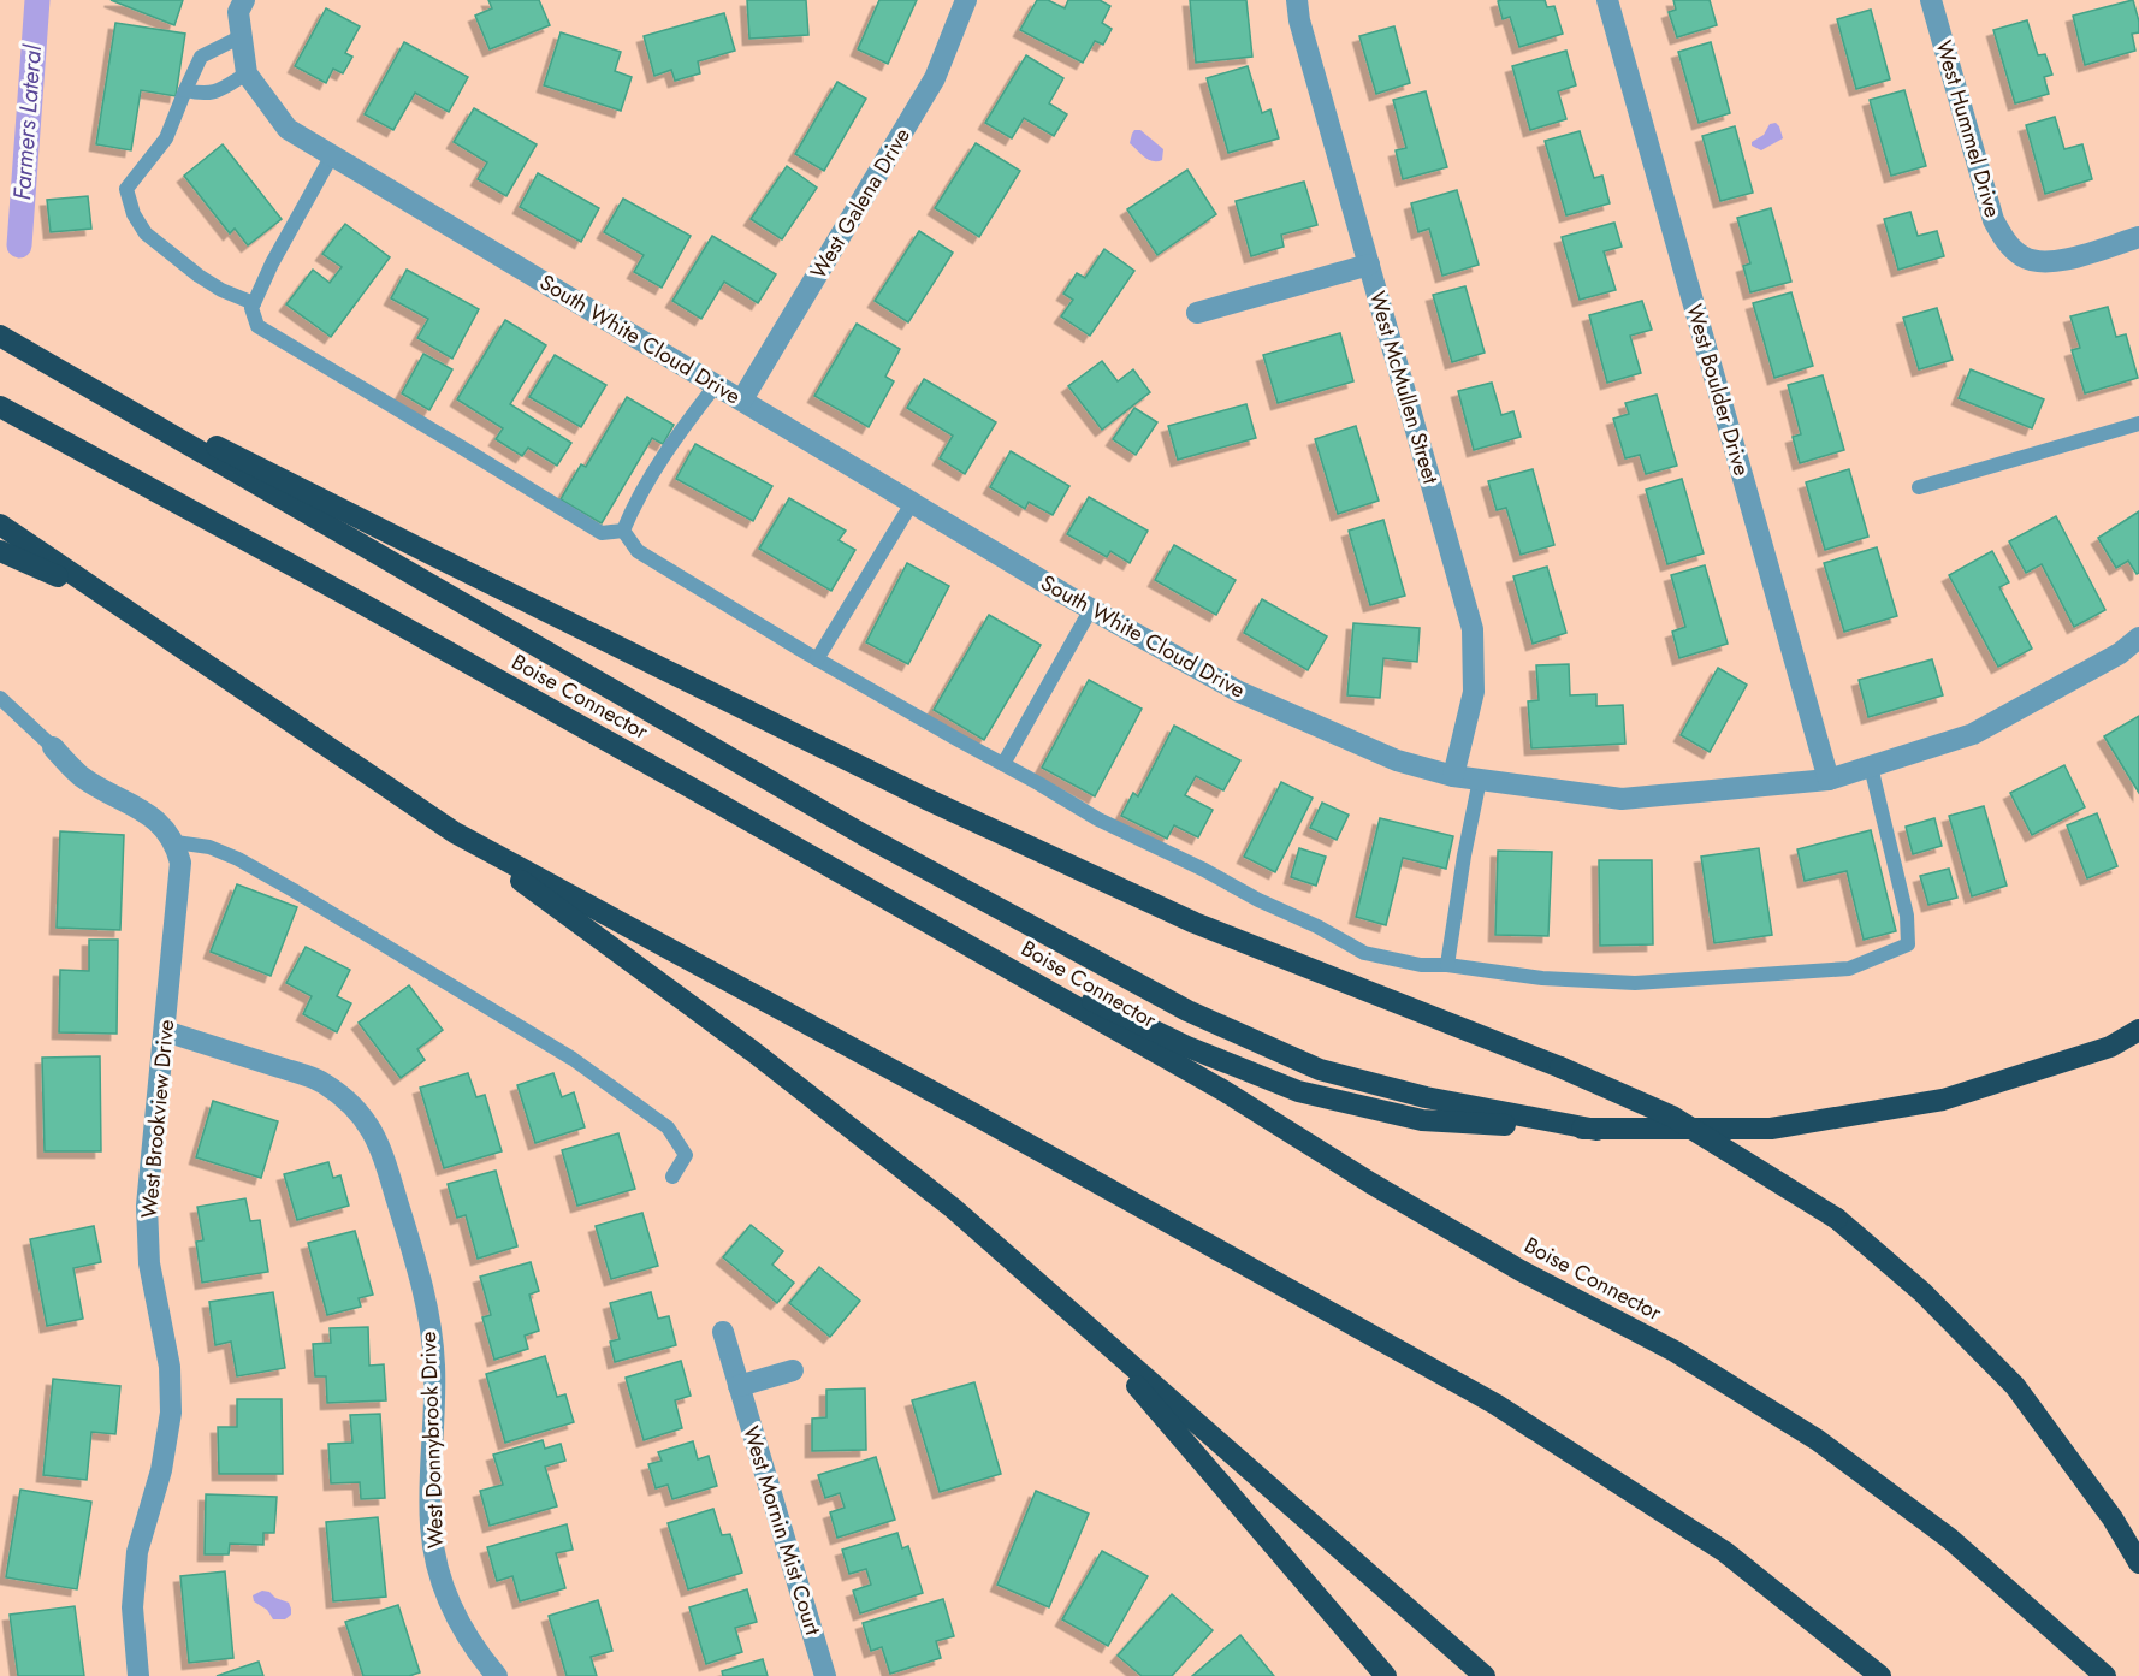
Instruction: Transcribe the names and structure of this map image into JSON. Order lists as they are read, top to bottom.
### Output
{
  "streets": {
    "highway": ["Boise Connector"],
    "street": [
      "West Hummel Drive",
      "West Galena Drive",
      "South White Cloud Drive",
      "West McMullen Street",
      "West Boulder Drive",
      "West Brookview Drive",
      "West Donnybrook Drive",
      "West Mornin Mist Court"
    ]
  },
  "crossings": [
    ["West Galena Drive", "South White Cloud Drive"],
    ["South White Cloud Drive", "West McMullen Street"],
    ["South White Cloud Drive", "West Boulder Drive"],
    ["West Brookview Drive", "West Donnybrook Drive"]
  ],
  "water": ["Farmers Lateral"]
}
